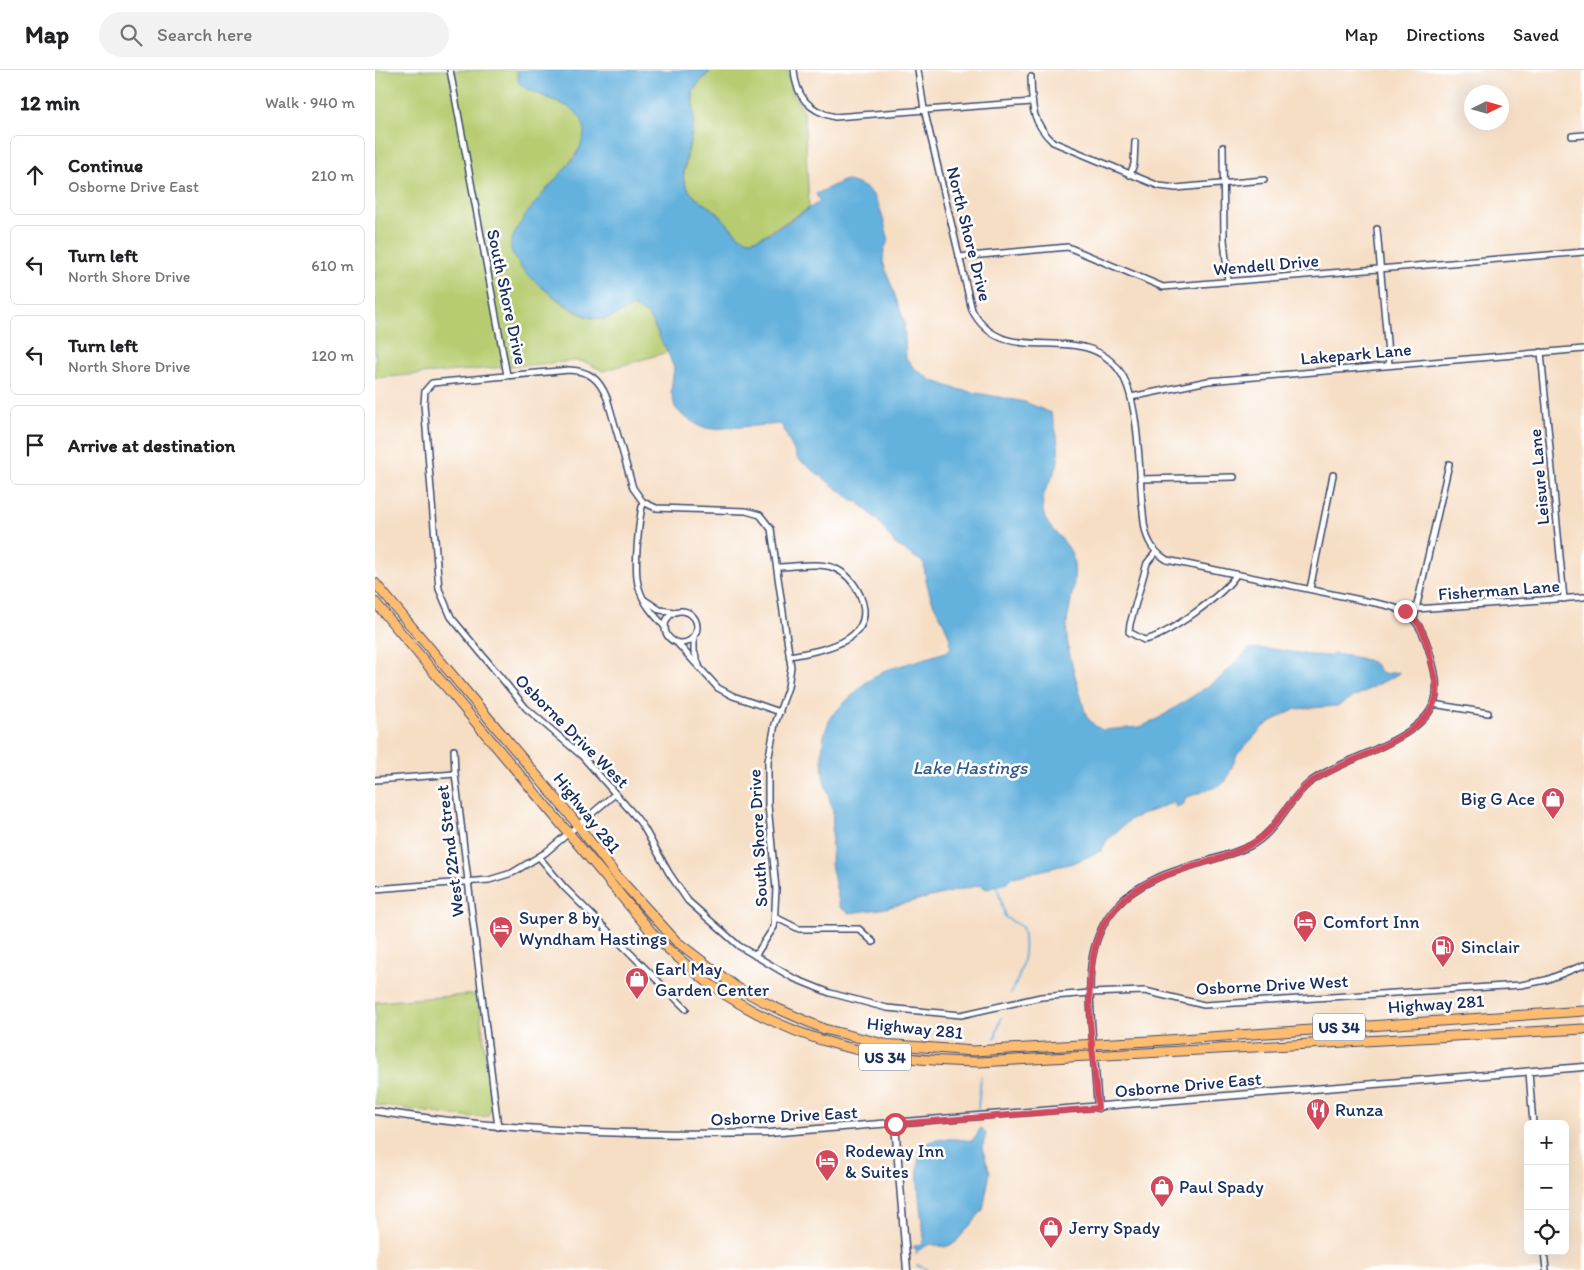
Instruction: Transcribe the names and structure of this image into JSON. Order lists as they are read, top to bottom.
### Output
{
  "streets": {
    "highway": ["Highway 281", "US 34"],
    "street": [
      "North Shore Drive",
      "Wendell Drive",
      "South Shore Drive",
      "Lakepark Lane",
      "Leisure Lane",
      "Fisherman Lane",
      "Osborne Drive West",
      "West 22nd Street",
      "Osborne Drive East"
    ]
  },
  "crossings": [
    ["North Shore Drive", "Wendell Drive"],
    ["North Shore Drive", "Lakepark Lane"],
    ["South Shore Drive", "Osborne Drive West"],
    ["Lakepark Lane", "Leisure Lane"],
    ["Leisure Lane", "Fisherman Lane"],
    ["West 22nd Street", "Osborne Drive East"]
  ],
  "water": ["Lake Hastings"],
  "places": {
    "shop": [
      "Big G Ace",
      "Earl May Garden Center",
      "Paul Spady",
      "Jerry Spady"
    ],
    "hotel": ["Comfort Inn", "Super 8 by Wyndham Hastings", "Rodeway Inn & Suites"],
    "fuel station": ["Sinclair"],
    "restaurant": ["Runza"]
  },
  "north": "right",
  "page": {
    "header": "Map",
    "search": "Search here",
    "nav": ["Map", "Directions", "Saved"],
    "heading": ["12 min", "Walk · 940 m"],
    "list": [
      ["Continue", "Osborne Drive East", "210 m"],
      ["Turn left", "North Shore Drive", "610 m"],
      ["Turn left", "North Shore Drive", "120 m"],
      "Arrive at destination"
    ],
    "map_buttons": ["+", "−"]
  }
}
